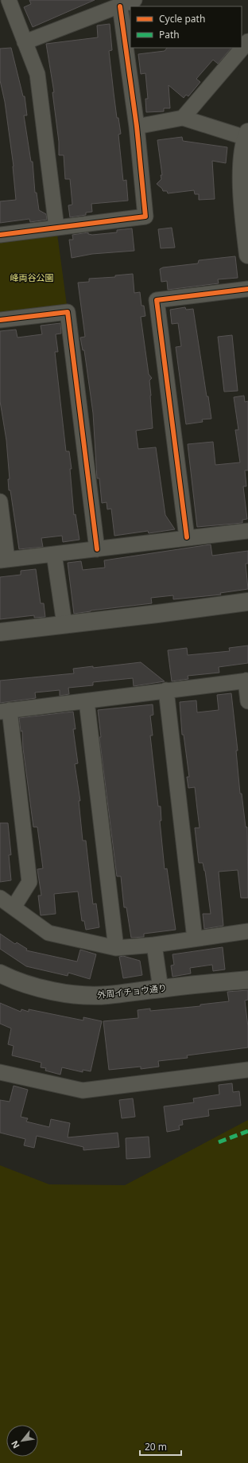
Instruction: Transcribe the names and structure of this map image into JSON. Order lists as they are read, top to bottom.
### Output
{
  "streets": {
    "street": ["外周イチョウ通り"]
  },
  "parks": ["峰両谷公園"],
  "legend": ["Cycle path", "Path"],
  "scale_bar": "20 m",
  "north": "bottom left"
}
